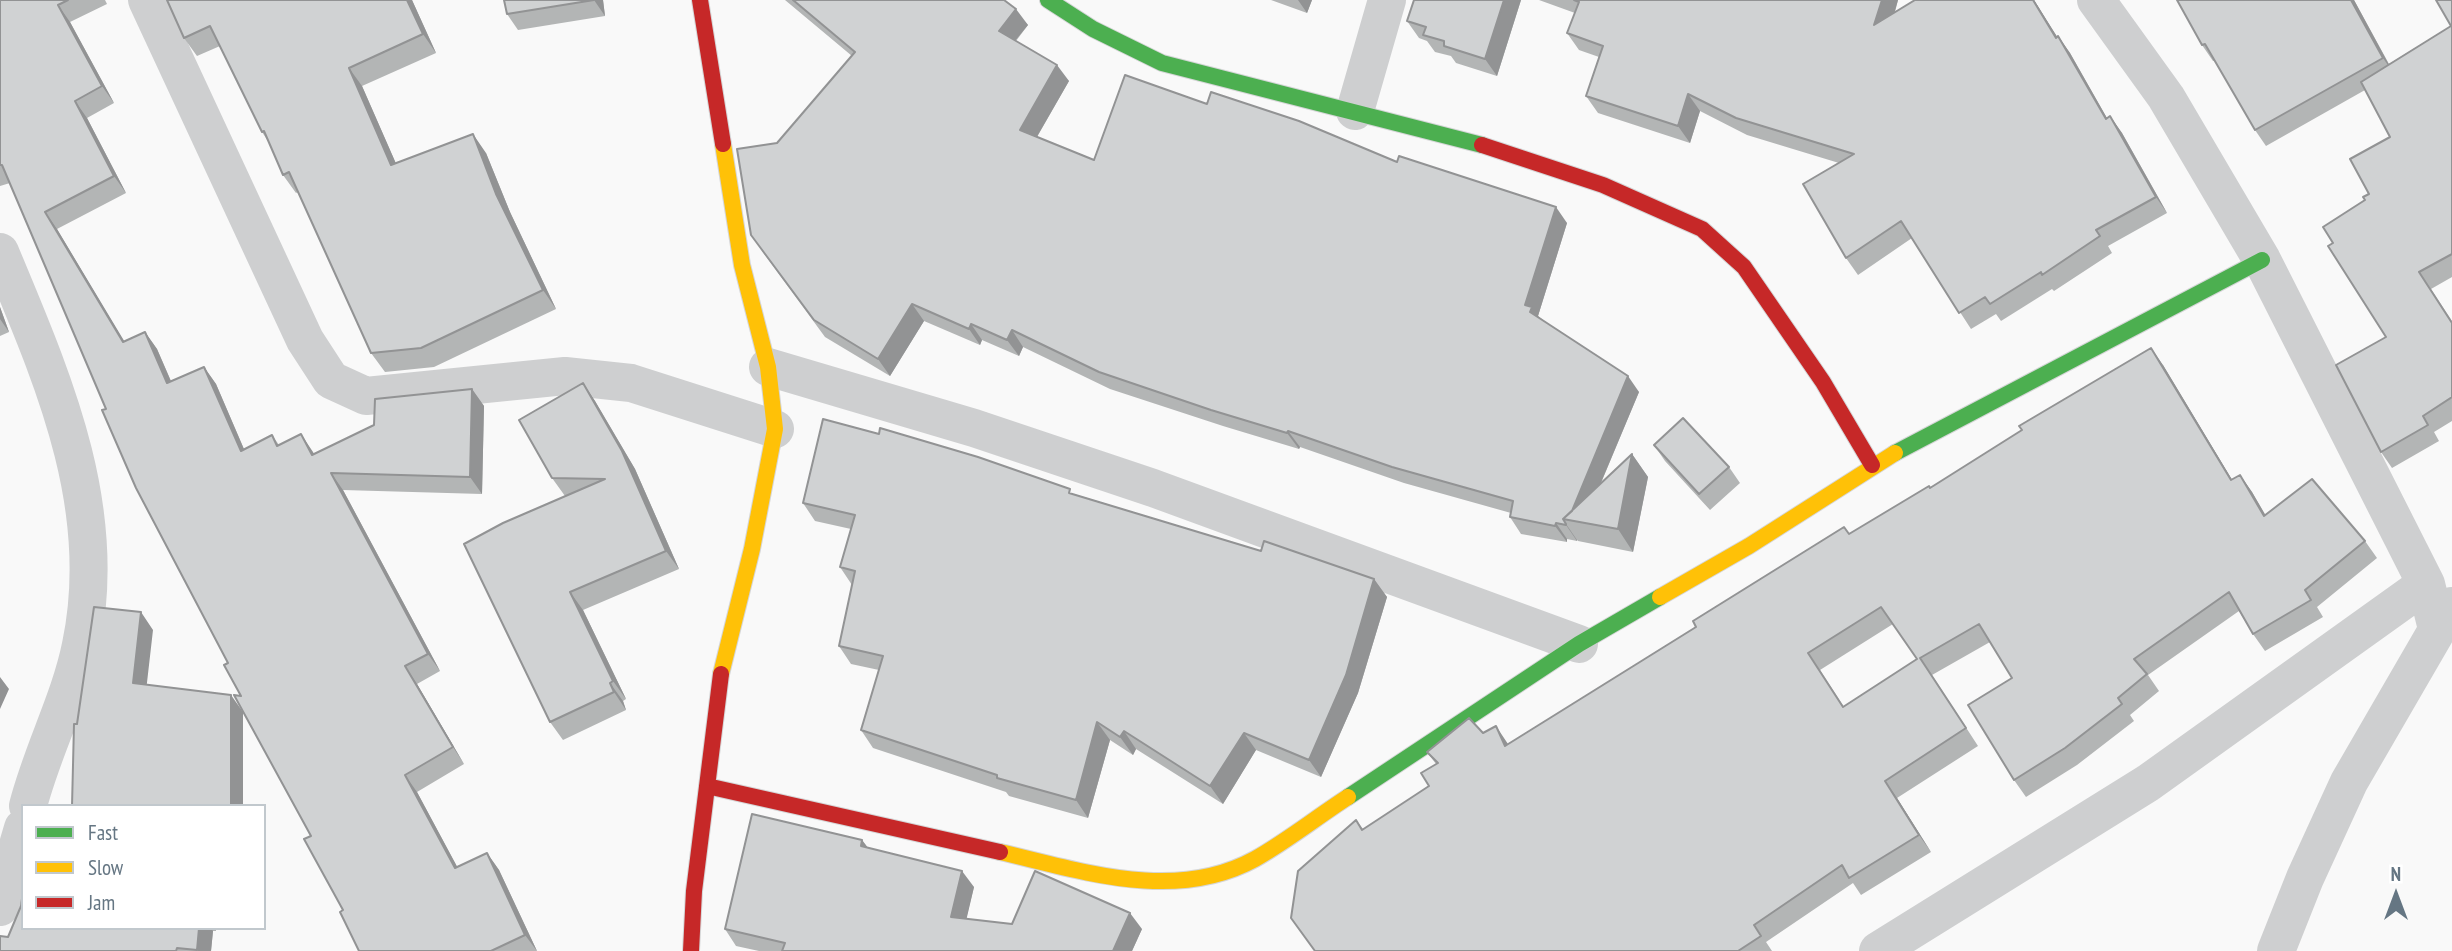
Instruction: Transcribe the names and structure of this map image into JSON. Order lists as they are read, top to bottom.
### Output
{
  "legend": ["Fast", "Slow", "Jam"],
  "north": "top"
}
